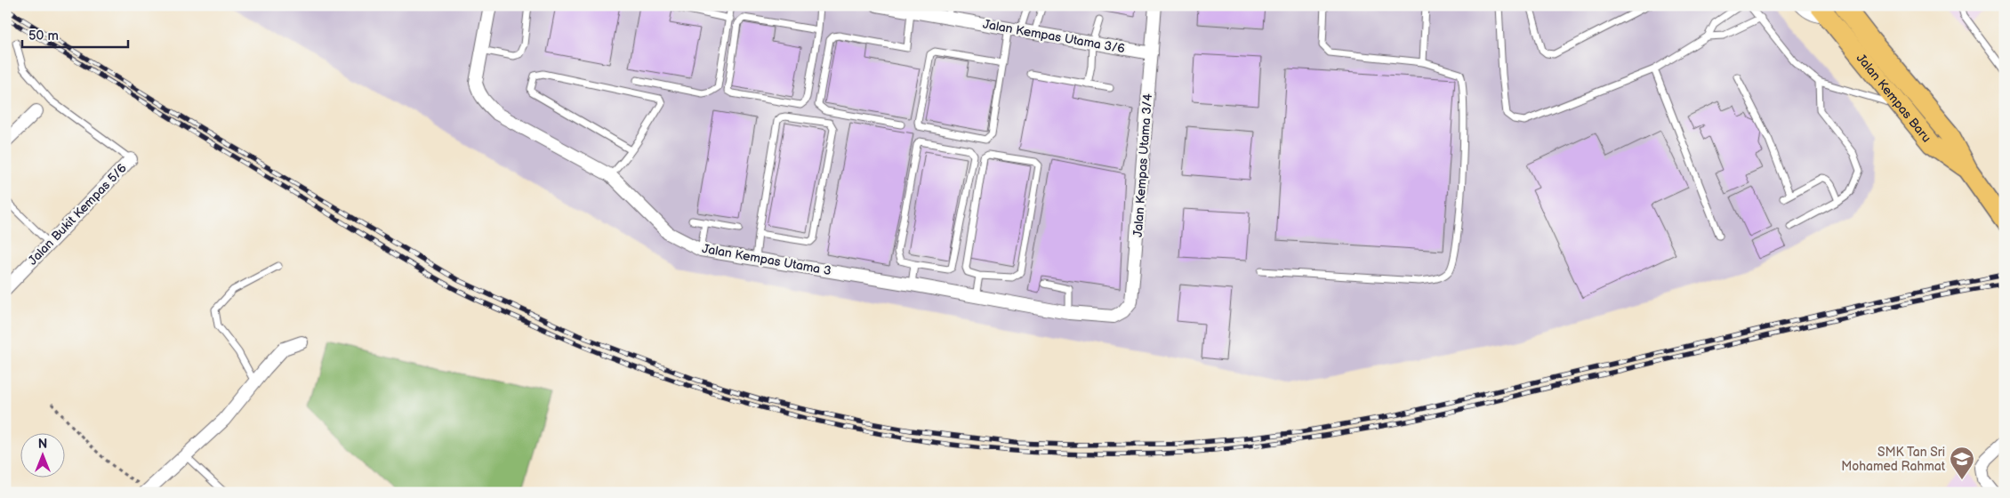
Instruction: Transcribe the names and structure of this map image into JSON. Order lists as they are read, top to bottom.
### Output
{
  "streets": {
    "main road": ["Jalan Kempas Baru"],
    "street": [
      "Jalan Kempas Utama 3/6",
      "Jalan Kempas Utama 3/4",
      "Jalan Bukit Kempas 5/6",
      "Jalan Kempas Utama 3"
    ]
  },
  "crossings": [
    ["Jalan Kempas Utama 3/6", "Jalan Kempas Utama 3/4"],
    ["Jalan Kempas Utama 3/4", "Jalan Kempas Utama 3"]
  ],
  "places": {
    "school or university": ["SMK Tan Sri Mohamed Rahmat"]
  },
  "scale_bar": "50 m",
  "north": "top"
}
